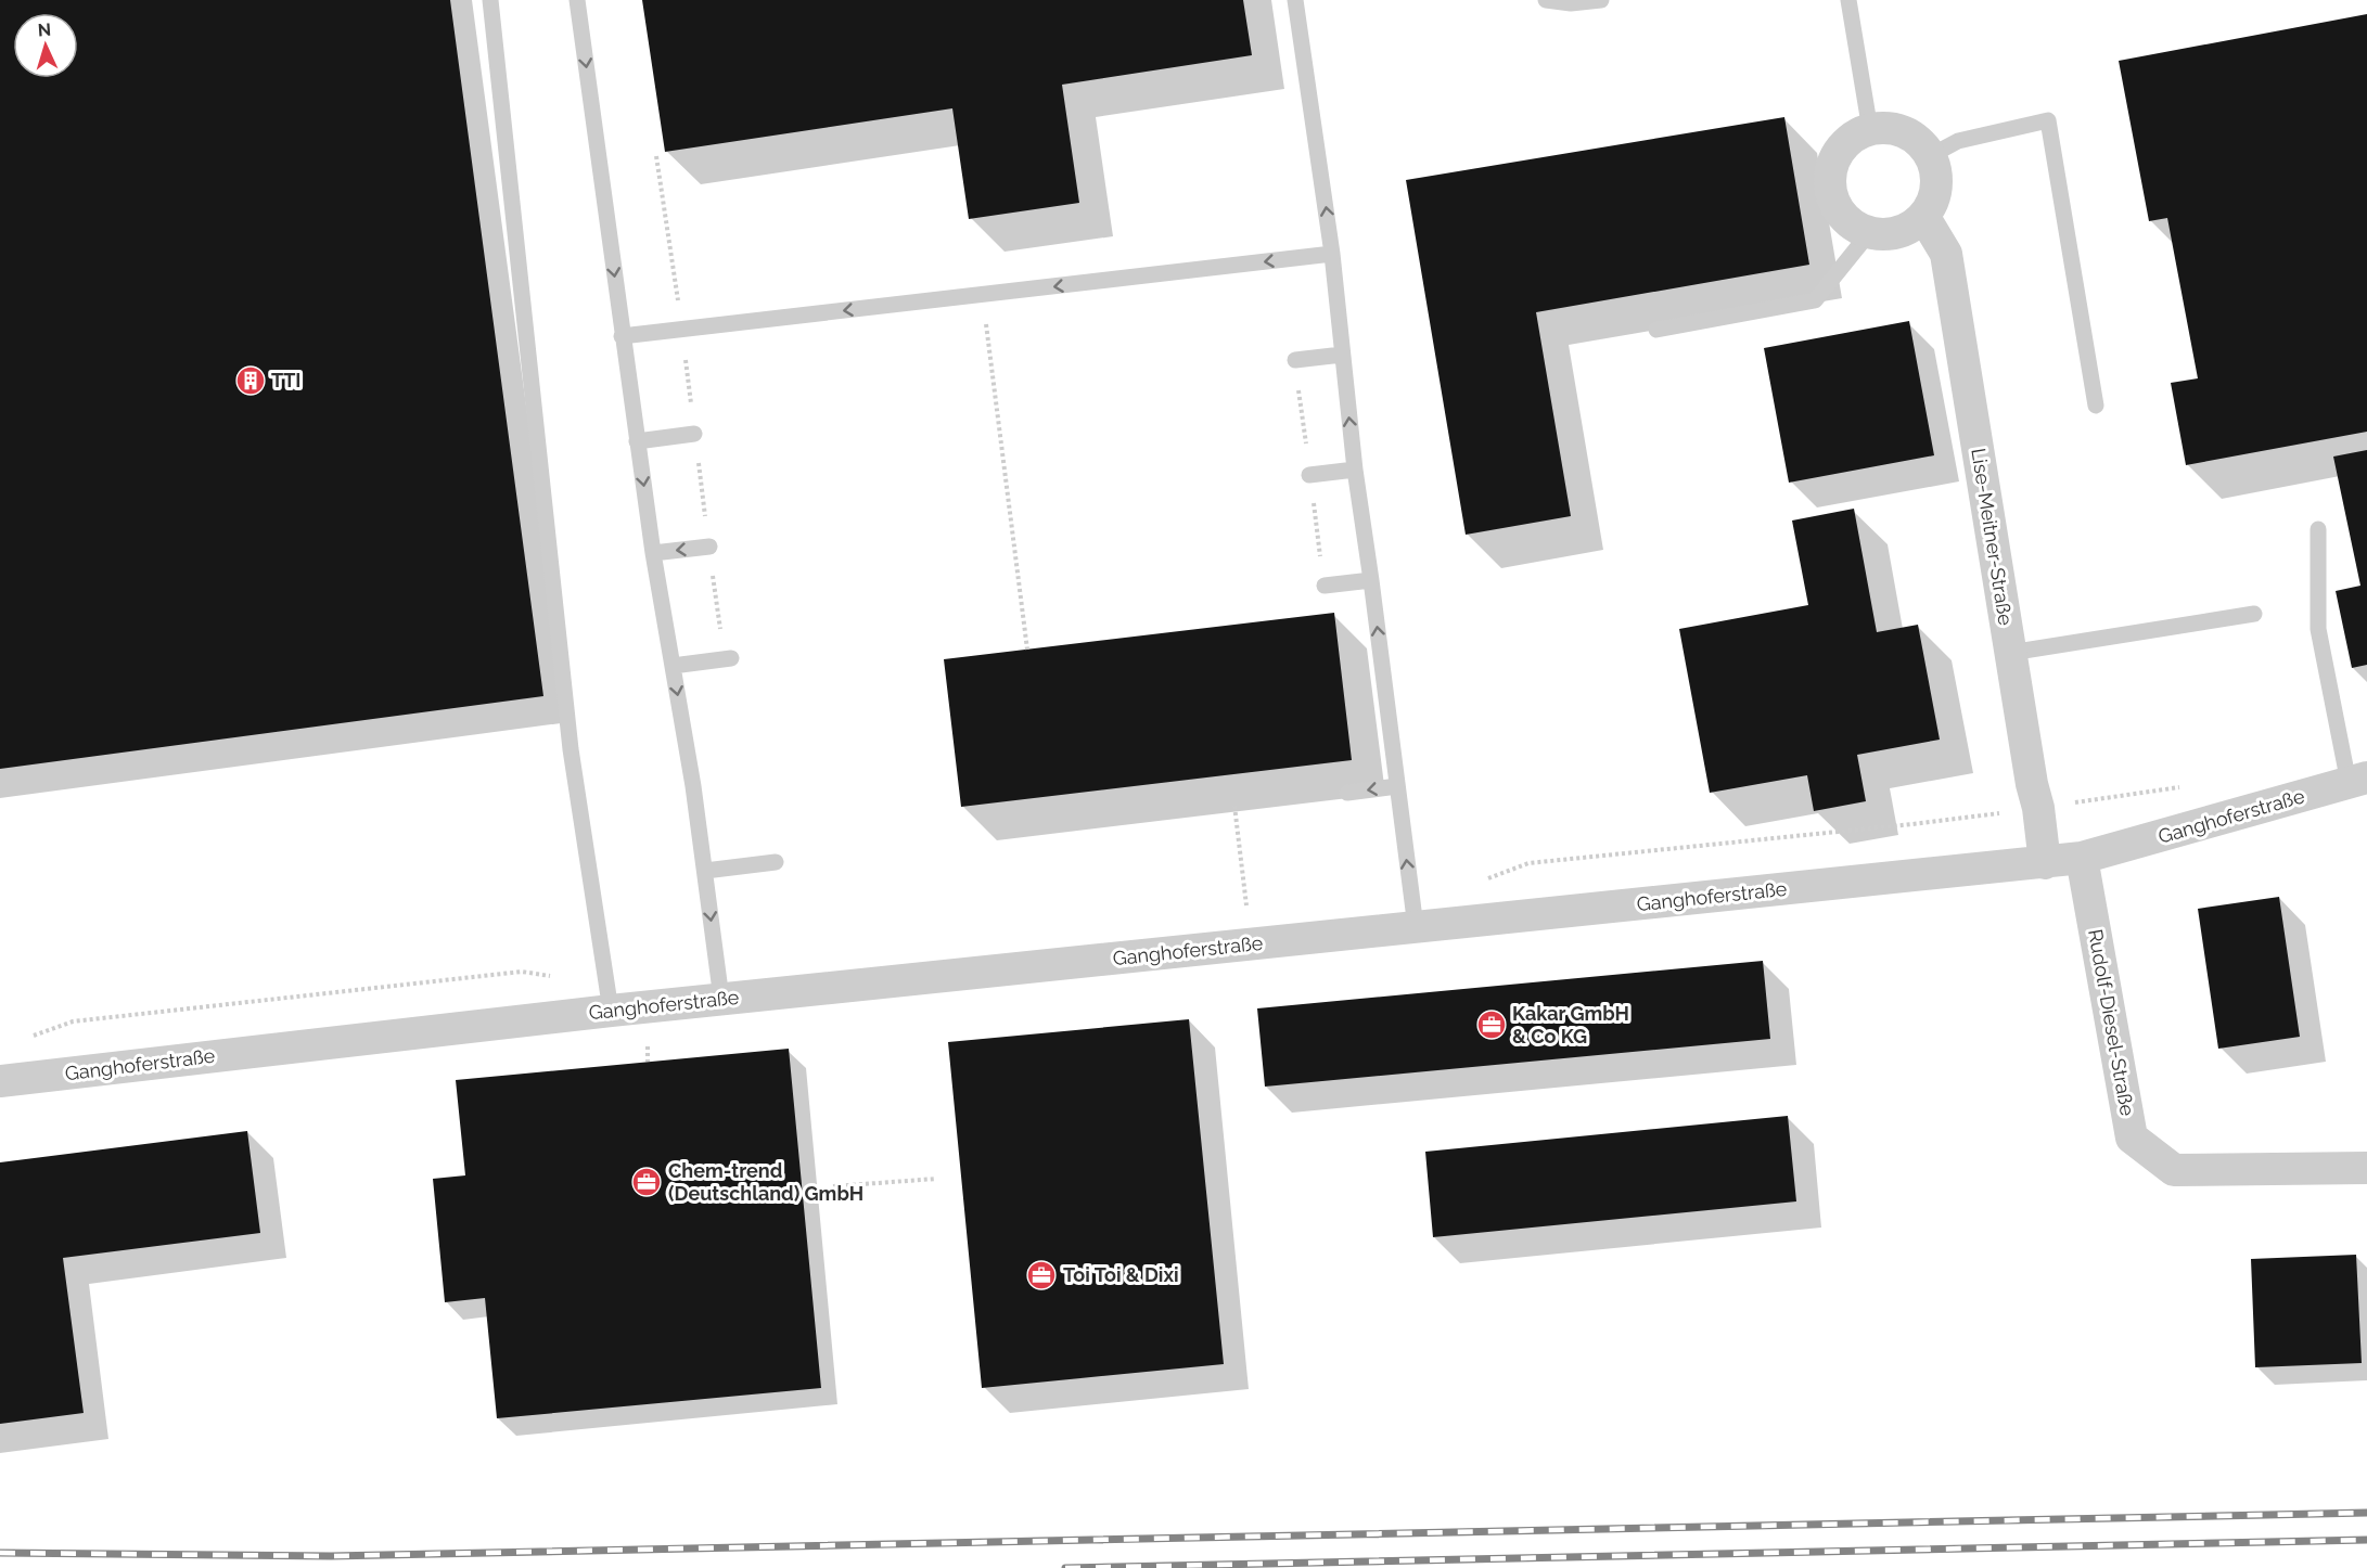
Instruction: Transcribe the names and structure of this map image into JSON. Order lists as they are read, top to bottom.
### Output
{
  "streets": {
    "street": ["Lise-Meitner-Straße", "Ganghoferstraße", "Rudolf-Diesel-Straße"]
  },
  "crossings": [
    ["Lise-Meitner-Straße", "Ganghoferstraße"],
    ["Ganghoferstraße", "Rudolf-Diesel-Straße"]
  ],
  "places": {
    "building": ["TTI"],
    "office": ["Kakar GmbH & Co KG", "Chem-trend (Deutschland) GmbH", "Toi Toi & Dixi"]
  },
  "north": "top"
}
